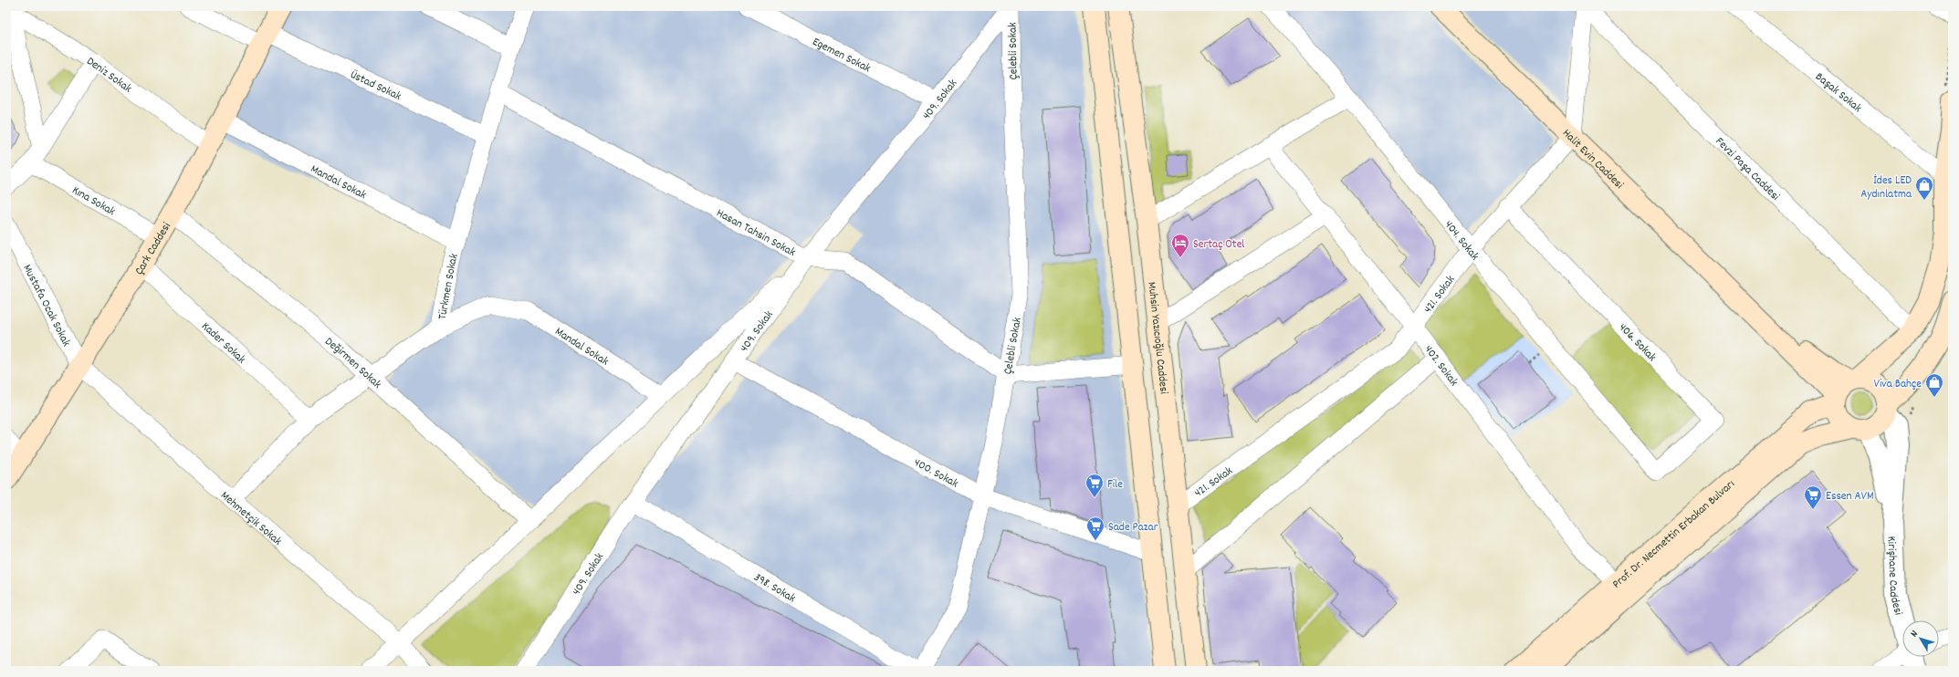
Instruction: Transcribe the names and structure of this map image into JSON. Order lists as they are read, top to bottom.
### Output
{
  "streets": {
    "main road": [
      "Halit Evin Caddesi",
      "Çark Caddesi",
      "Muhsin Yazıcıoğlu Caddesi",
      "Prof. Dr. Necmettin Erbakan Bulvarı"
    ],
    "street": [
      "Çelebli Sokak",
      "Egemen Sokak",
      "Deniz Sokak",
      "Üstad Sokak",
      "Başak Sokak",
      "409. Sokak",
      "Fevzi Paşa Caddesi",
      "Mandal Sokak",
      "Kına Sokak",
      "Hasan Tahsin Sokak",
      "404. Sokak",
      "Türkmen Sokak",
      "421. Sokak",
      "Mustafa Ocak Sokak",
      "406. Sokak",
      "Kader Sokak",
      "Değirmen Sokak",
      "402. Sokak",
      "400. Sokak",
      "Mehmetçik Sokak",
      "Kirişhane Caddesi",
      "398. Sokak"
    ]
  },
  "crossings": [
    ["Çelebli Sokak", "409. Sokak"],
    ["Çelebli Sokak", "Hasan Tahsin Sokak"],
    ["Çelebli Sokak", "400. Sokak"],
    ["Egemen Sokak", "409. Sokak"],
    ["Deniz Sokak", "Çark Caddesi"],
    ["Üstad Sokak", "Çark Caddesi"],
    ["Üstad Sokak", "Türkmen Sokak"],
    ["409. Sokak", "Hasan Tahsin Sokak"],
    ["409. Sokak", "400. Sokak"],
    ["409. Sokak", "398. Sokak"],
    ["Halit Evin Caddesi", "421. Sokak"],
    ["Halit Evin Caddesi", "Prof. Dr. Necmettin Erbakan Bulvarı"],
    ["Halit Evin Caddesi", "Kirişhane Caddesi"],
    ["Mandal Sokak", "Çark Caddesi"],
    ["Mandal Sokak", "Türkmen Sokak"],
    ["Kına Sokak", "Çark Caddesi"],
    ["Hasan Tahsin Sokak", "Türkmen Sokak"],
    ["404. Sokak", "421. Sokak"],
    ["404. Sokak", "406. Sokak"],
    ["Çark Caddesi", "Mustafa Ocak Sokak"],
    ["Çark Caddesi", "Kader Sokak"],
    ["Çark Caddesi", "Değirmen Sokak"],
    ["Çark Caddesi", "Mehmetçik Sokak"],
    ["Türkmen Sokak", "Kader Sokak"],
    ["Türkmen Sokak", "Değirmen Sokak"],
    ["Türkmen Sokak", "Mehmetçik Sokak"],
    ["421. Sokak", "Muhsin Yazıcıoğlu Caddesi"],
    ["421. Sokak", "406. Sokak"],
    ["421. Sokak", "402. Sokak"],
    ["Mustafa Ocak Sokak", "Mehmetçik Sokak"],
    ["402. Sokak", "Prof. Dr. Necmettin Erbakan Bulvarı"],
    ["Prof. Dr. Necmettin Erbakan Bulvarı", "Kirişhane Caddesi"]
  ],
  "places": {
    "shop": ["İdes LED Aydınlatma", "Viva Bahçe"],
    "hotel": ["Sertaç Otel"],
    "supermarket": ["File", "Essen AVM", "Sade Pazar"]
  },
  "north": "top left"
}
